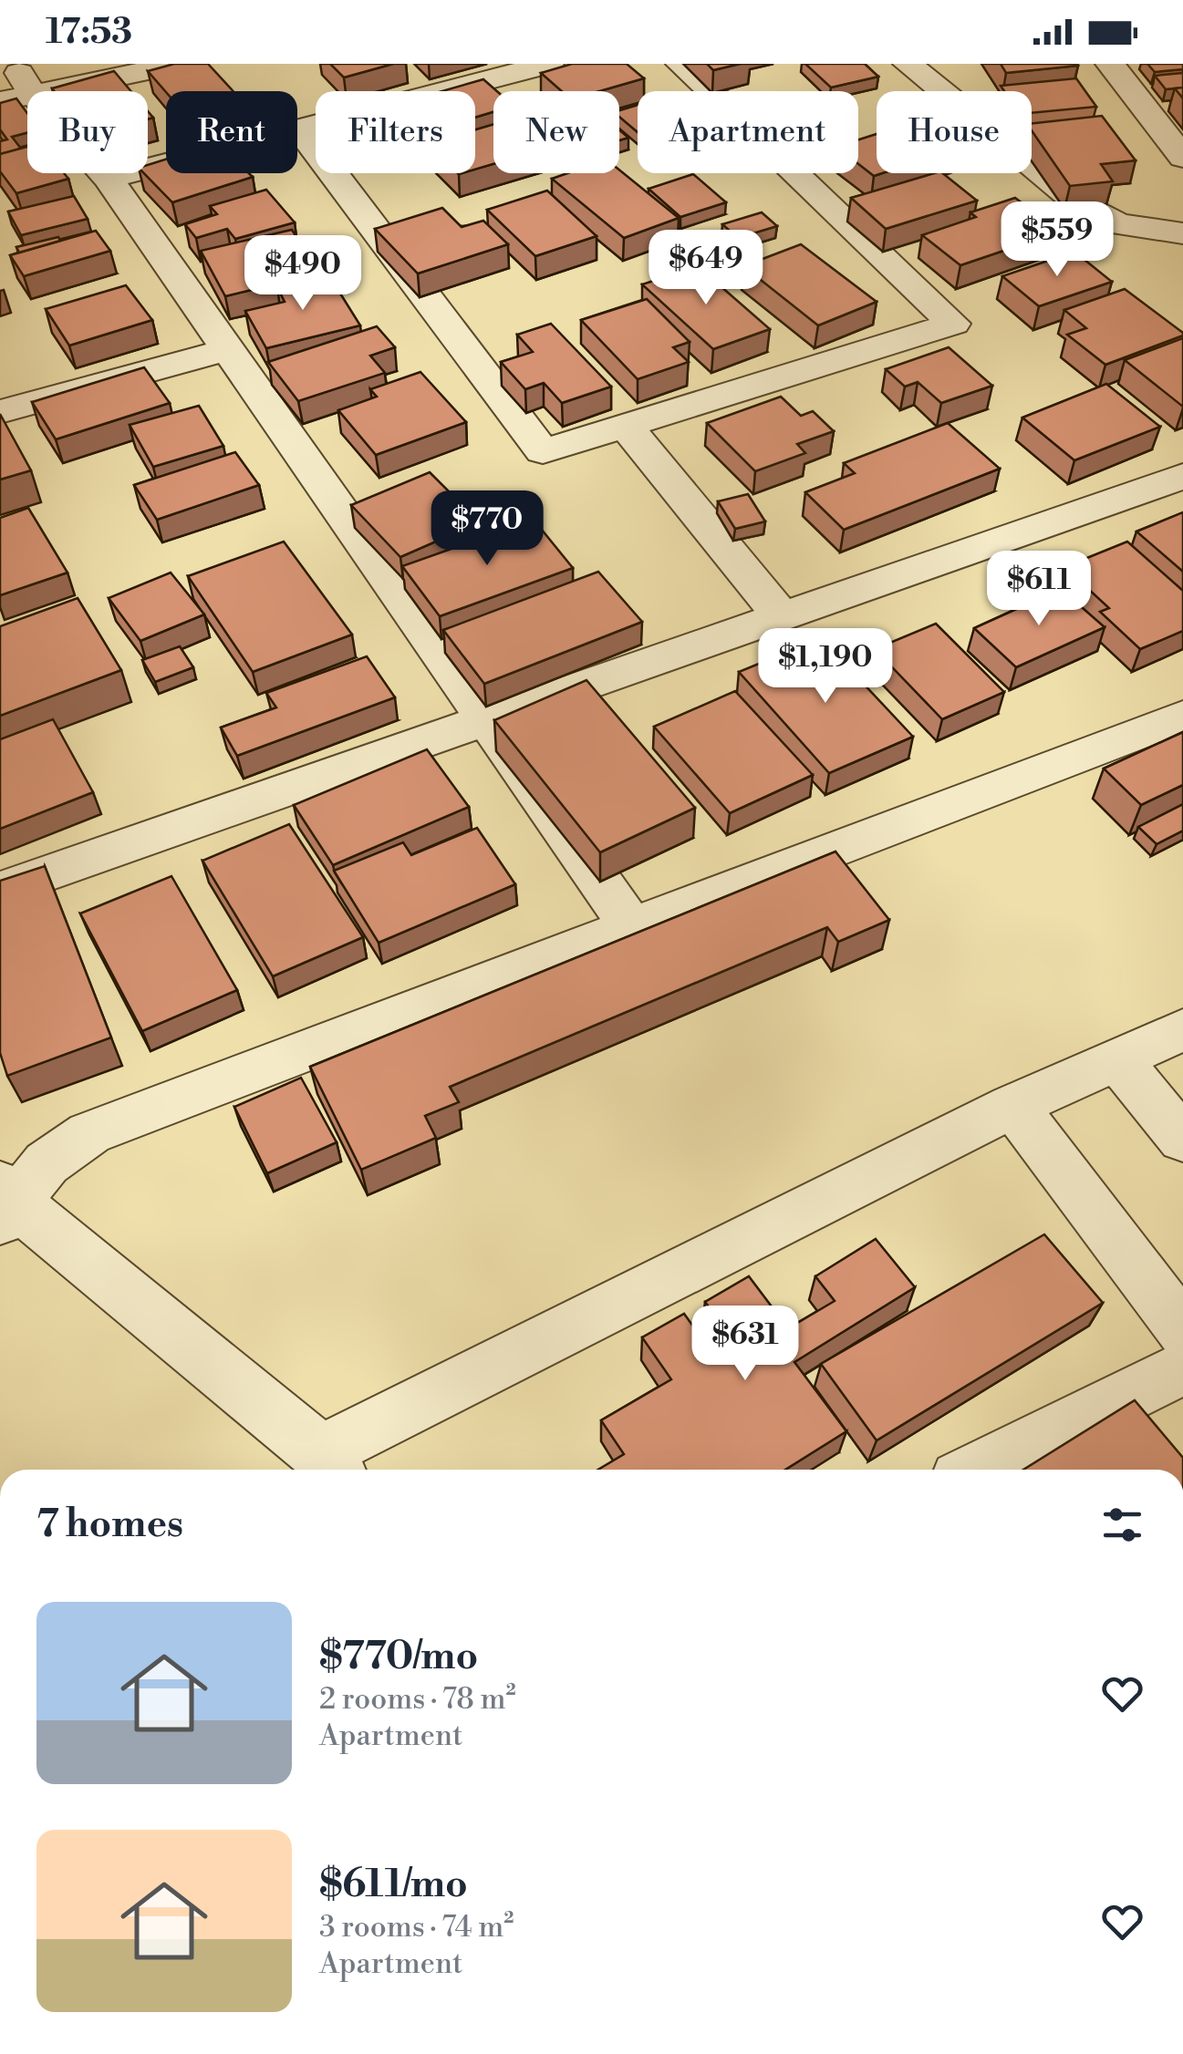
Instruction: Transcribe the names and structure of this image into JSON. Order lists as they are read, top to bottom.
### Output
{
  "page": {
    "status": "17:53",
    "chip": [
      "Buy",
      "Rent",
      "Filters",
      "New",
      "Apartment",
      "House"
    ],
    "price": [
      "$559",
      "$649",
      "$490",
      "$770",
      "$611",
      "$1,190",
      "$631"
    ],
    "heading": "7 homes",
    "list": [
      {
        "name": "$770/mo",
        "note": "2 rooms · 78 m² · Apartment"
      },
      {
        "name": "$611/mo",
        "note": "3 rooms · 74 m² · Apartment"
      }
    ]
  }
}
